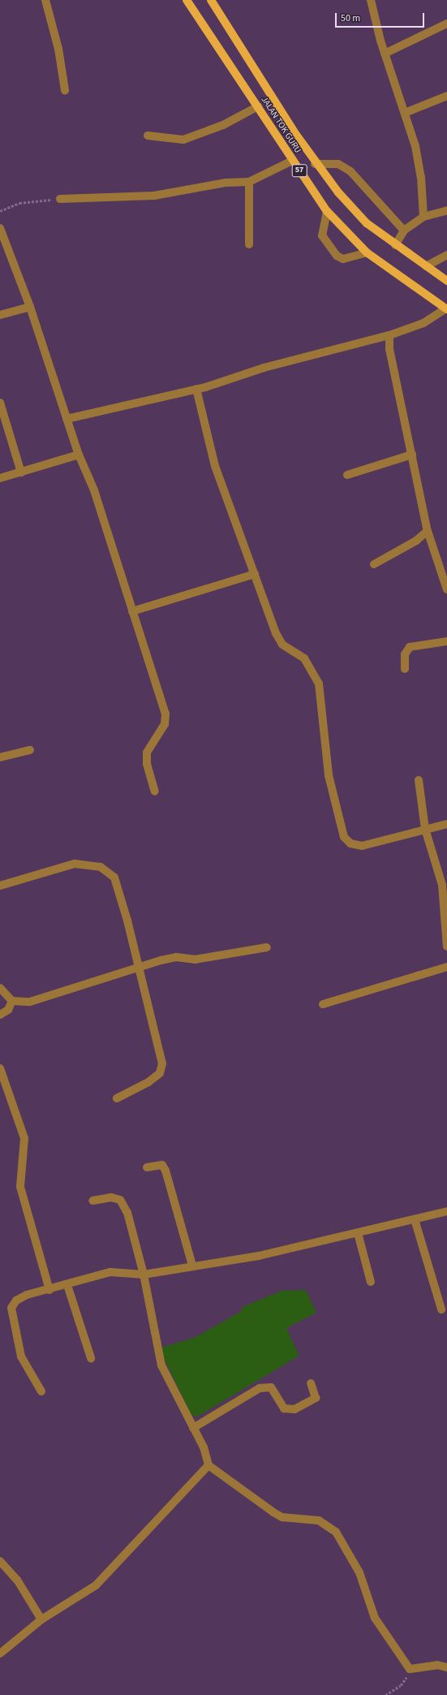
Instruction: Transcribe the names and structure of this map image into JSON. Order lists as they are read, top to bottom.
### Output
{
  "streets": {
    "main road": ["JALAN TOK GURU", "57"]
  },
  "scale_bar": "50 m"
}
